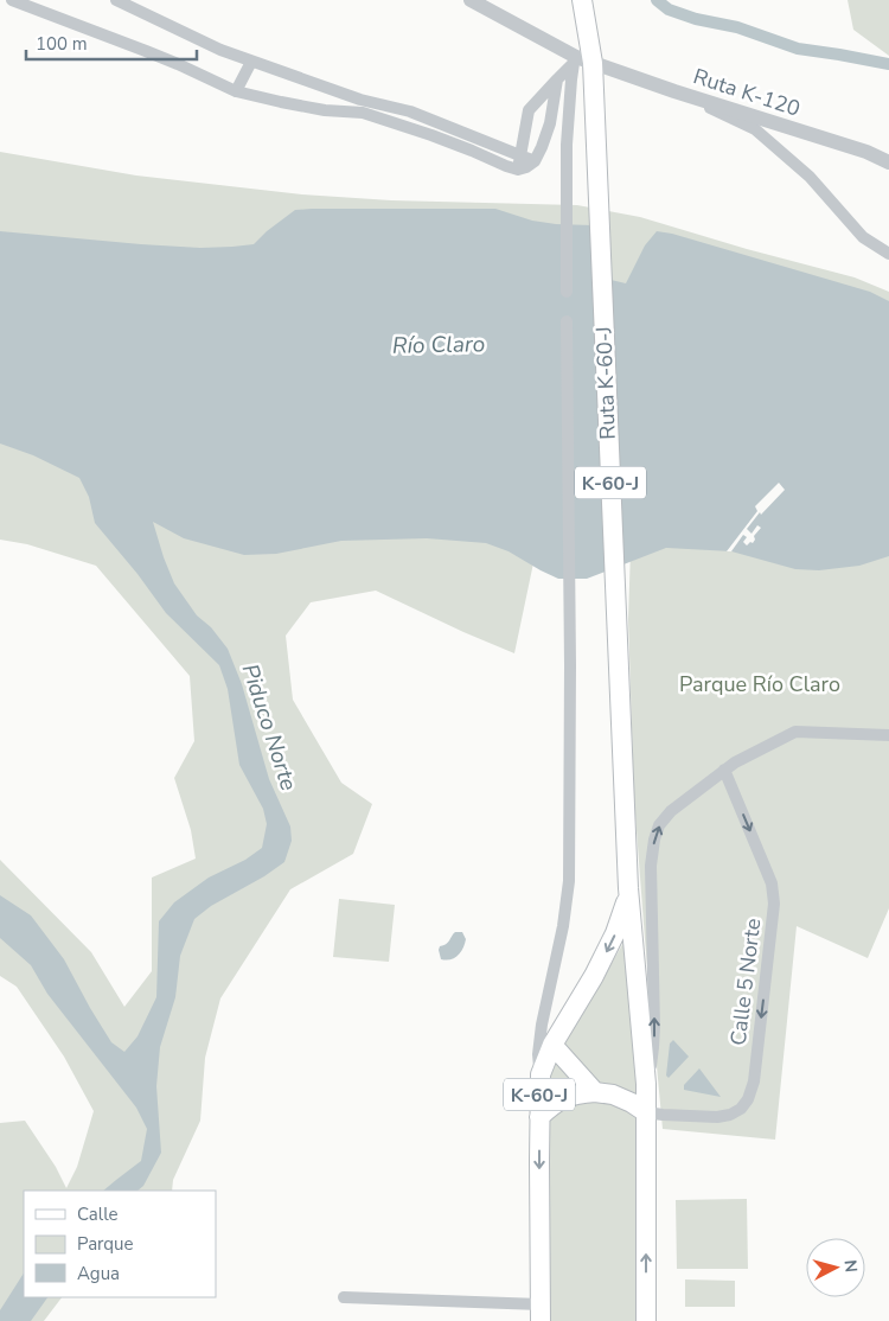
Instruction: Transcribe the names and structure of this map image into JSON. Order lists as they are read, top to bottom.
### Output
{
  "streets": {
    "main road": ["Ruta K-60-J", "K-60-J"],
    "street": ["Ruta K-120", "Calle 5 Norte"]
  },
  "crossings": [
    ["Ruta K-120", "Ruta K-60-J"],
    ["Ruta K-60-J", "K-60-J"],
    ["K-60-J", "Calle 5 Norte"]
  ],
  "water": ["Río Claro", "Piduco Norte"],
  "parks": ["Parque Río Claro"],
  "legend": ["Calle", "Parque", "Agua"],
  "scale_bar": "100 m",
  "north": "right"
}
